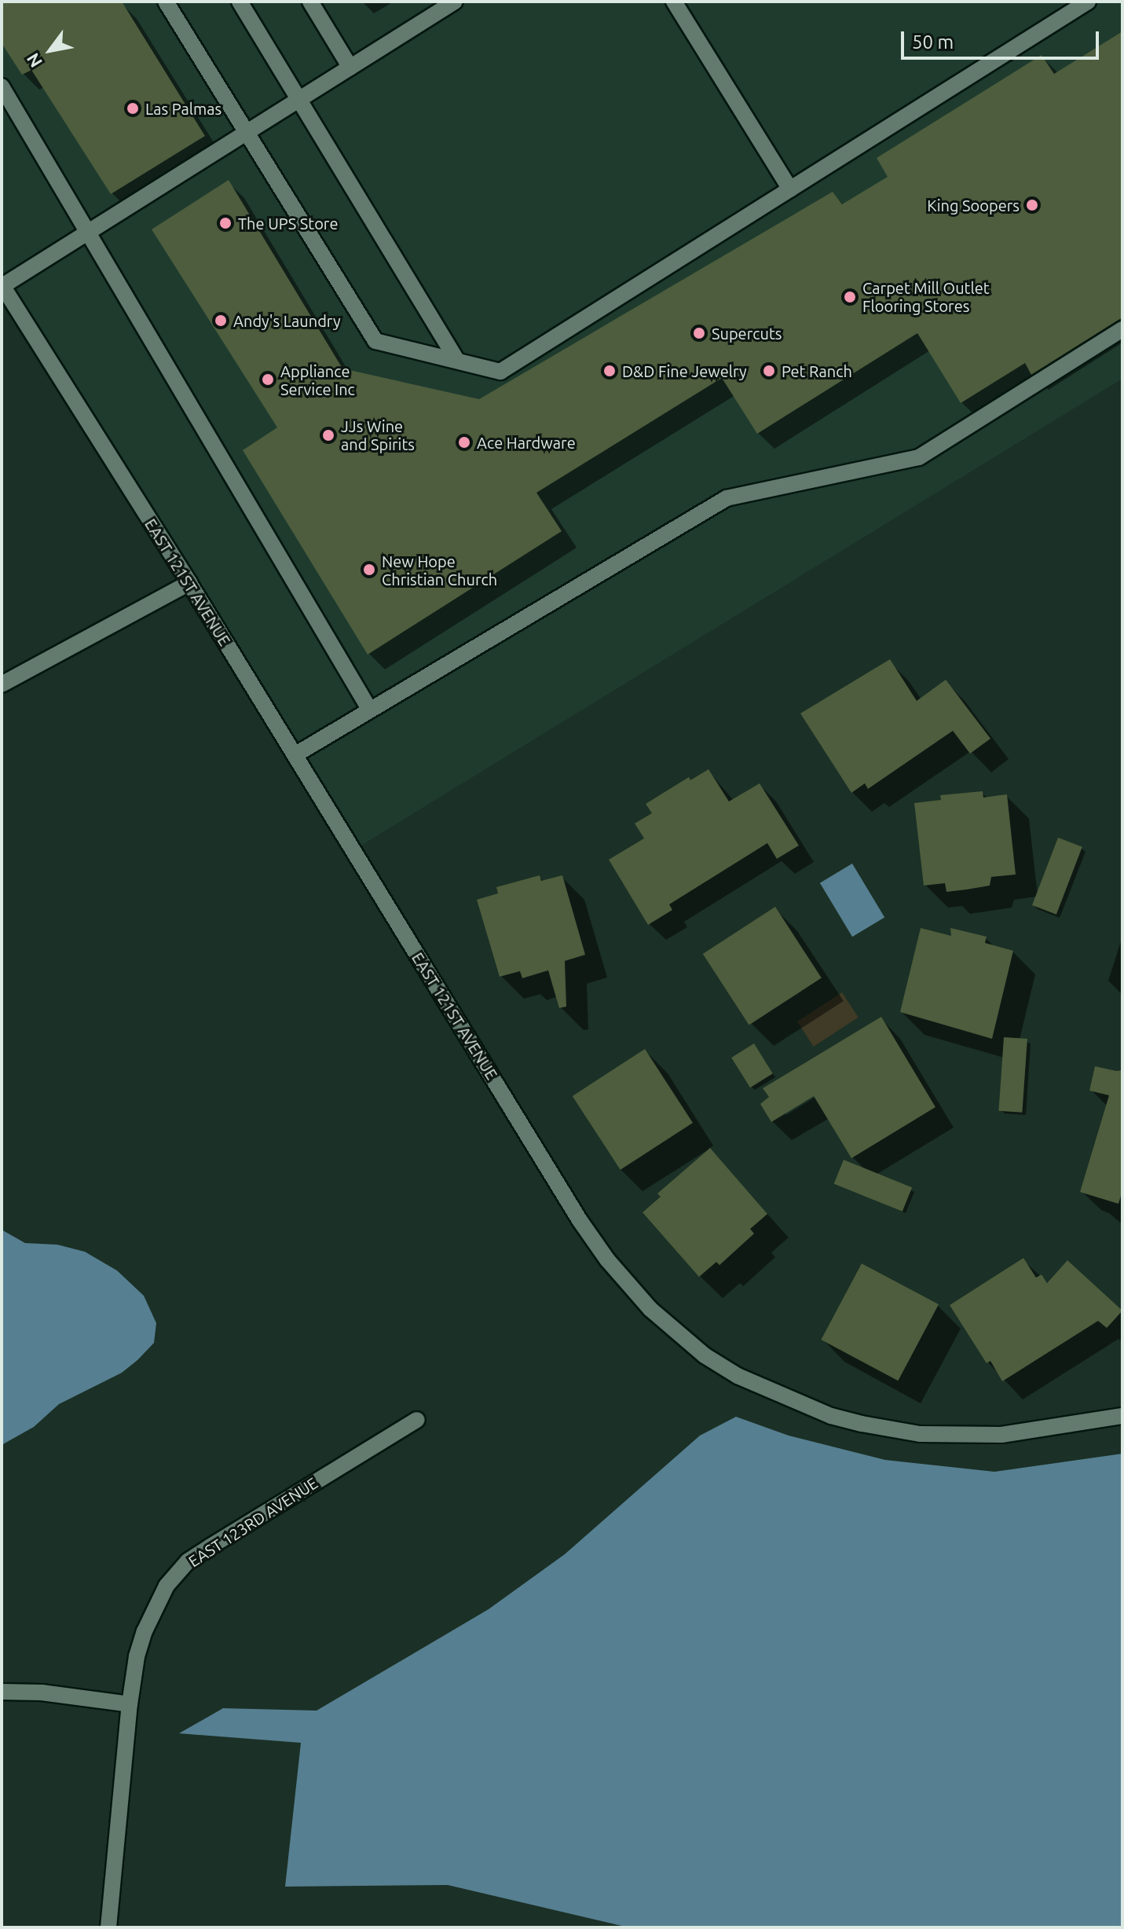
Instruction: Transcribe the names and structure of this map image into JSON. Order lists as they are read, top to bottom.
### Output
{
  "streets": {
    "street": ["EAST 121ST AVENUE", "EAST 123RD AVENUE"]
  },
  "places": [
    "Las Palmas",
    "King Soopers",
    "The UPS Store",
    "Carpet Mill Outlet Flooring Stores",
    "Andy's Laundry",
    "Supercuts",
    "D&D Fine Jewelry",
    "Pet Ranch",
    "Appliance Service Inc",
    "JJs Wine and Spirits",
    "Ace Hardware",
    "New Hope Christian Church"
  ],
  "scale_bar": "50 m",
  "north": "bottom left"
}
